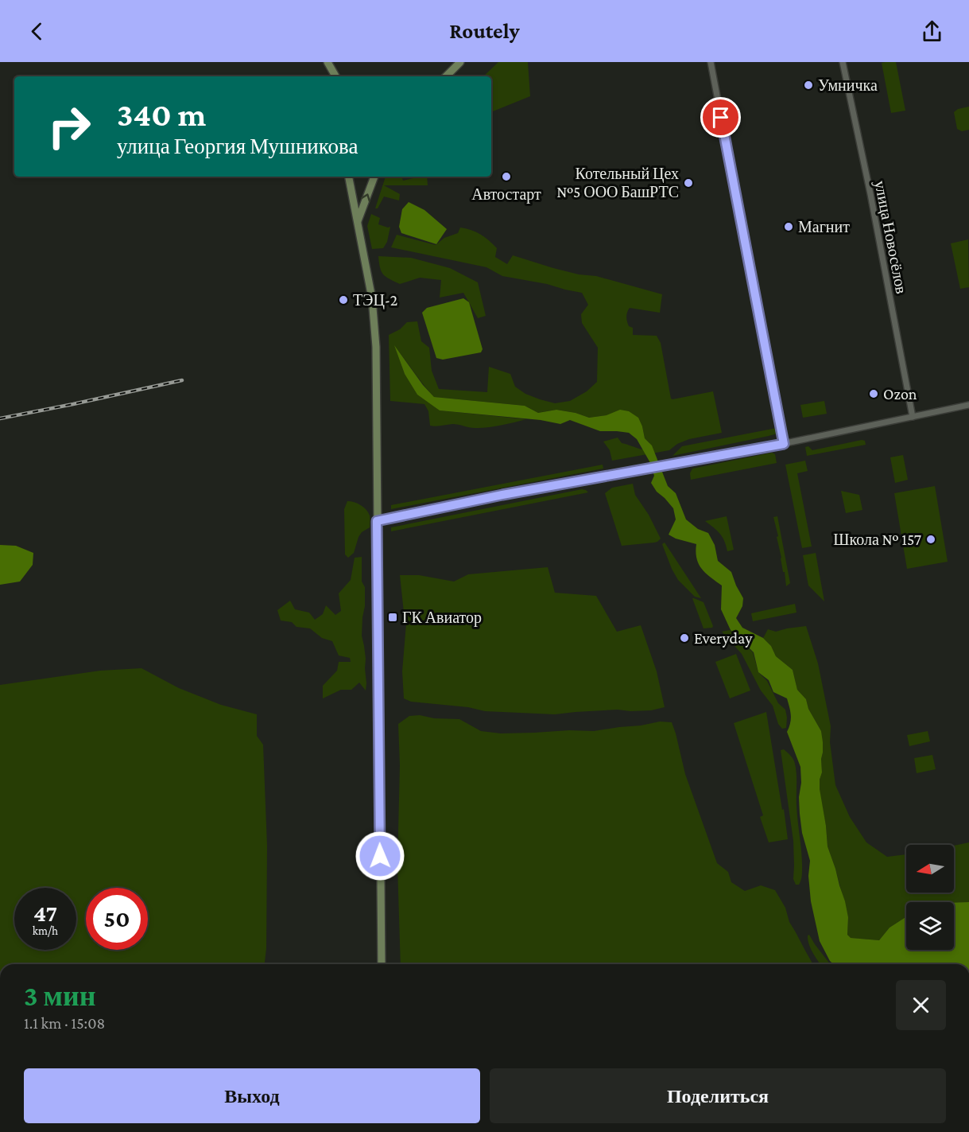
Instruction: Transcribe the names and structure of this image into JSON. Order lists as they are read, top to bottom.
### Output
{
  "streets": {
    "street": ["улица Новосёлов"]
  },
  "places": {
    "other": [
      "Умничка",
      "Автостарт",
      "Котельный Цех №5 ООО БашРТС",
      "Магнит",
      "ТЭЦ-2",
      "Ozon",
      "Школа № 157",
      "Everyday"
    ],
    "transit": ["ГК Авиатор"]
  },
  "north": "left",
  "page": {
    "header": "Routely",
    "turn": ["340 m", "улица Георгия Мушникова"],
    "speed": "47 km/h",
    "limit": "50",
    "heading": ["3 мин", "1.1 km · 15:08"],
    "buttons": ["Выход", "Поделиться"]
  }
}
